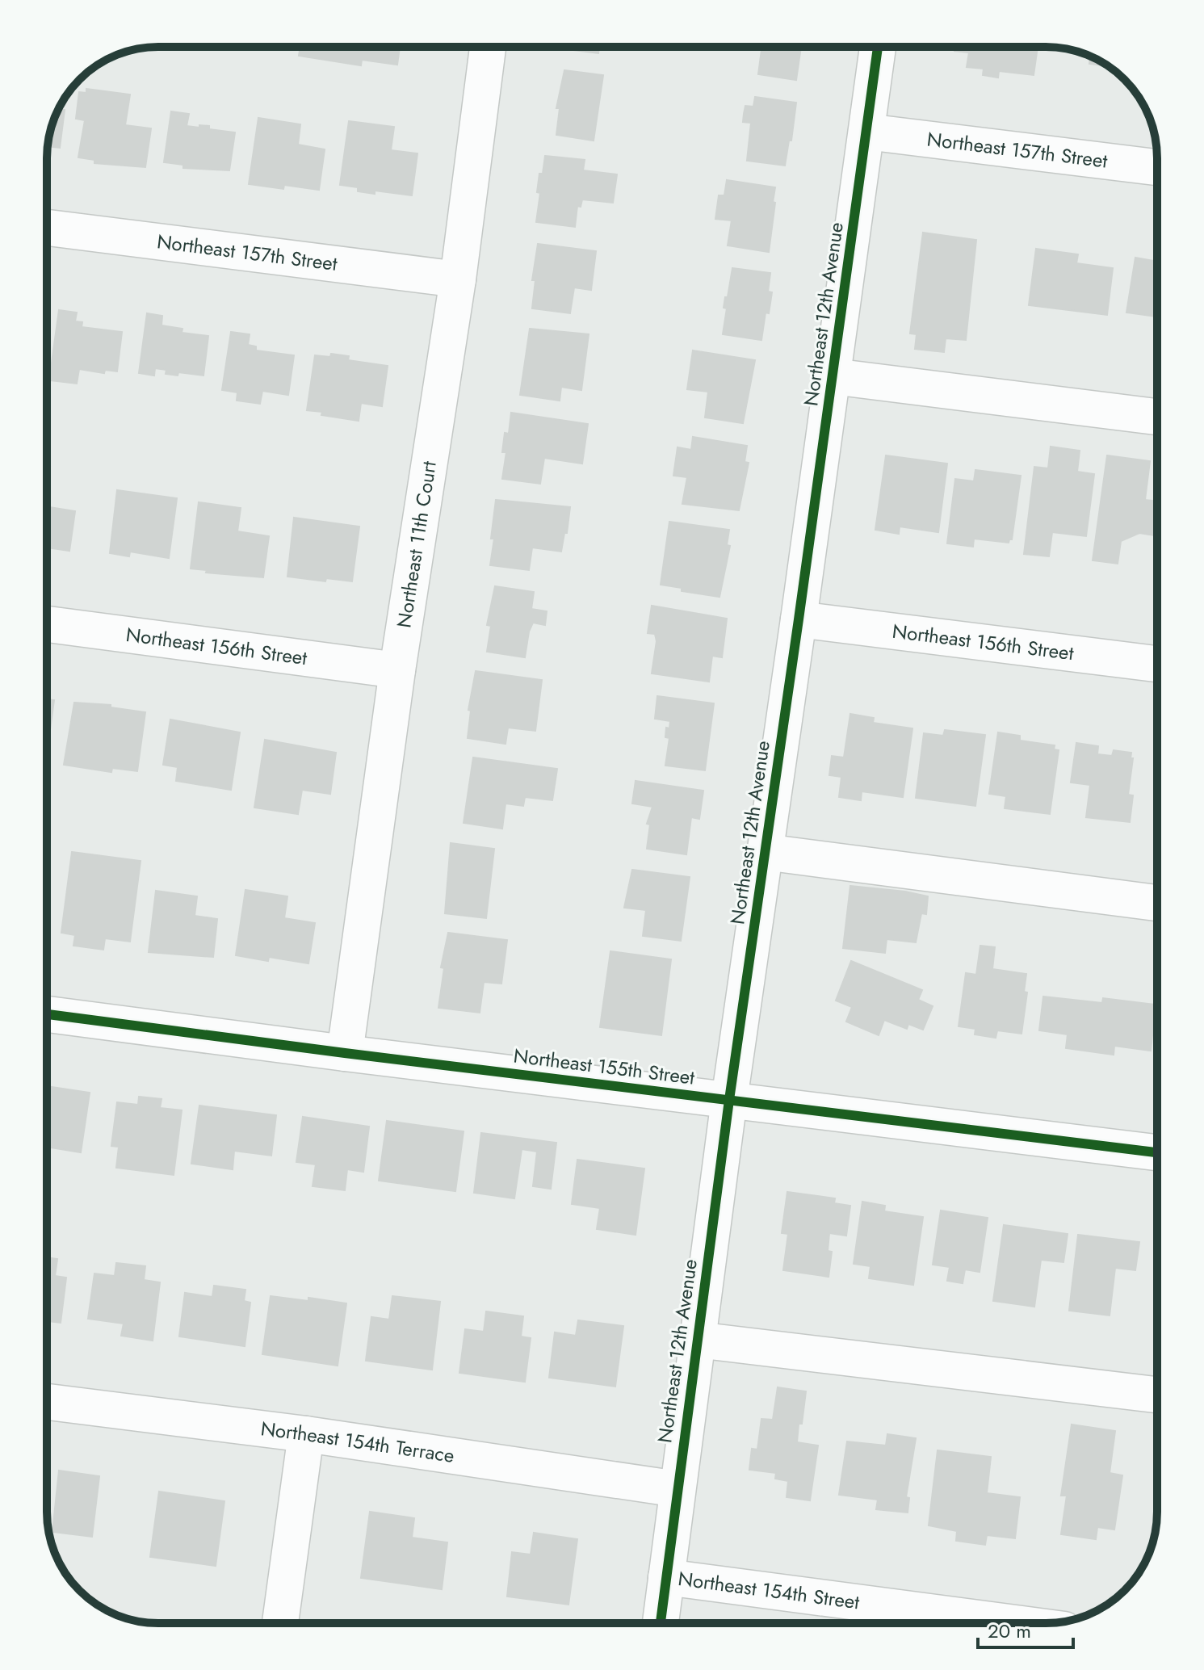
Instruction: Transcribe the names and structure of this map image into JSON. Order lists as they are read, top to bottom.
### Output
{
  "streets": {
    "street": [
      "Northeast 157th Street",
      "Northeast 12th Avenue",
      "Northeast 11th Court",
      "Northeast 156th Street",
      "Northeast 155th Street",
      "Northeast 154th Terrace",
      "Northeast 154th Street"
    ]
  },
  "crossings": [
    ["Northeast 157th Street", "Northeast 12th Avenue"],
    ["Northeast 157th Street", "Northeast 11th Court"],
    ["Northeast 12th Avenue", "Northeast 156th Street"],
    ["Northeast 12th Avenue", "Northeast 155th Street"],
    ["Northeast 12th Avenue", "Northeast 154th Terrace"],
    ["Northeast 12th Avenue", "Northeast 154th Street"],
    ["Northeast 11th Court", "Northeast 156th Street"],
    ["Northeast 11th Court", "Northeast 155th Street"]
  ],
  "scale_bar": "20 m"
}
